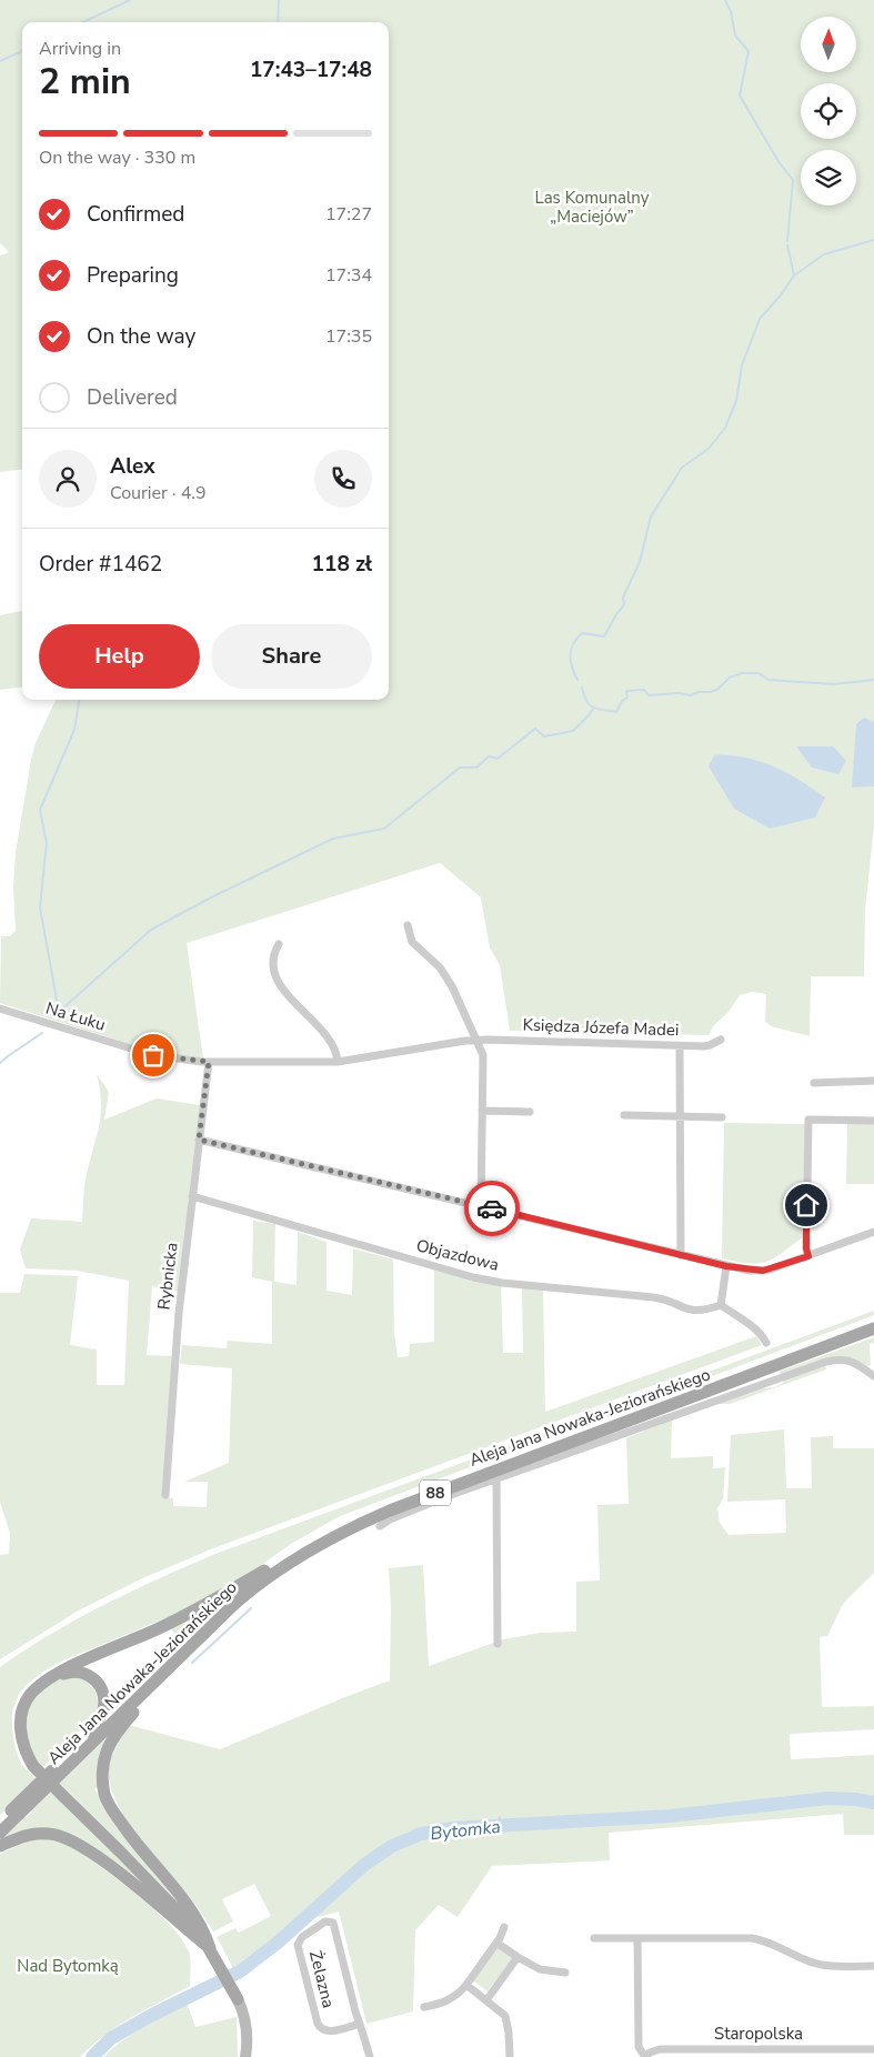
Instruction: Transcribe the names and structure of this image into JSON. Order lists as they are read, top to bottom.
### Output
{
  "streets": {
    "main road": ["Aleja Jana Nowaka-Jeziorańskiego", "88"],
    "street": [
      "Na Łuku",
      "Księdza Józefa Madei",
      "Objazdowa",
      "Rybnicka",
      "Żelazna",
      "Staropolska"
    ]
  },
  "crossings": [
    ["Na Łuku", "Księdza Józefa Madei"],
    ["Na Łuku", "Rybnicka"],
    ["Księdza Józefa Madei", "Rybnicka"],
    ["Objazdowa", "Rybnicka"]
  ],
  "water": ["Bytomka"],
  "parks": ["Las Komunalny „Maciejów”", "Nad Bytomką"],
  "north": "top",
  "page": {
    "heading": ["2 min", "Arriving in", "17:43–17:48"],
    "panel": [
      "Alex",
      "Courier · 4.9",
      "Order #1462",
      "118 zł"
    ],
    "bar": "On the way · 330 m",
    "list": [
      ["Confirmed", "17:27"],
      ["Preparing", "17:34"],
      ["On the way", "17:35"],
      "Delivered"
    ],
    "buttons": ["Help", "Share"]
  }
}
